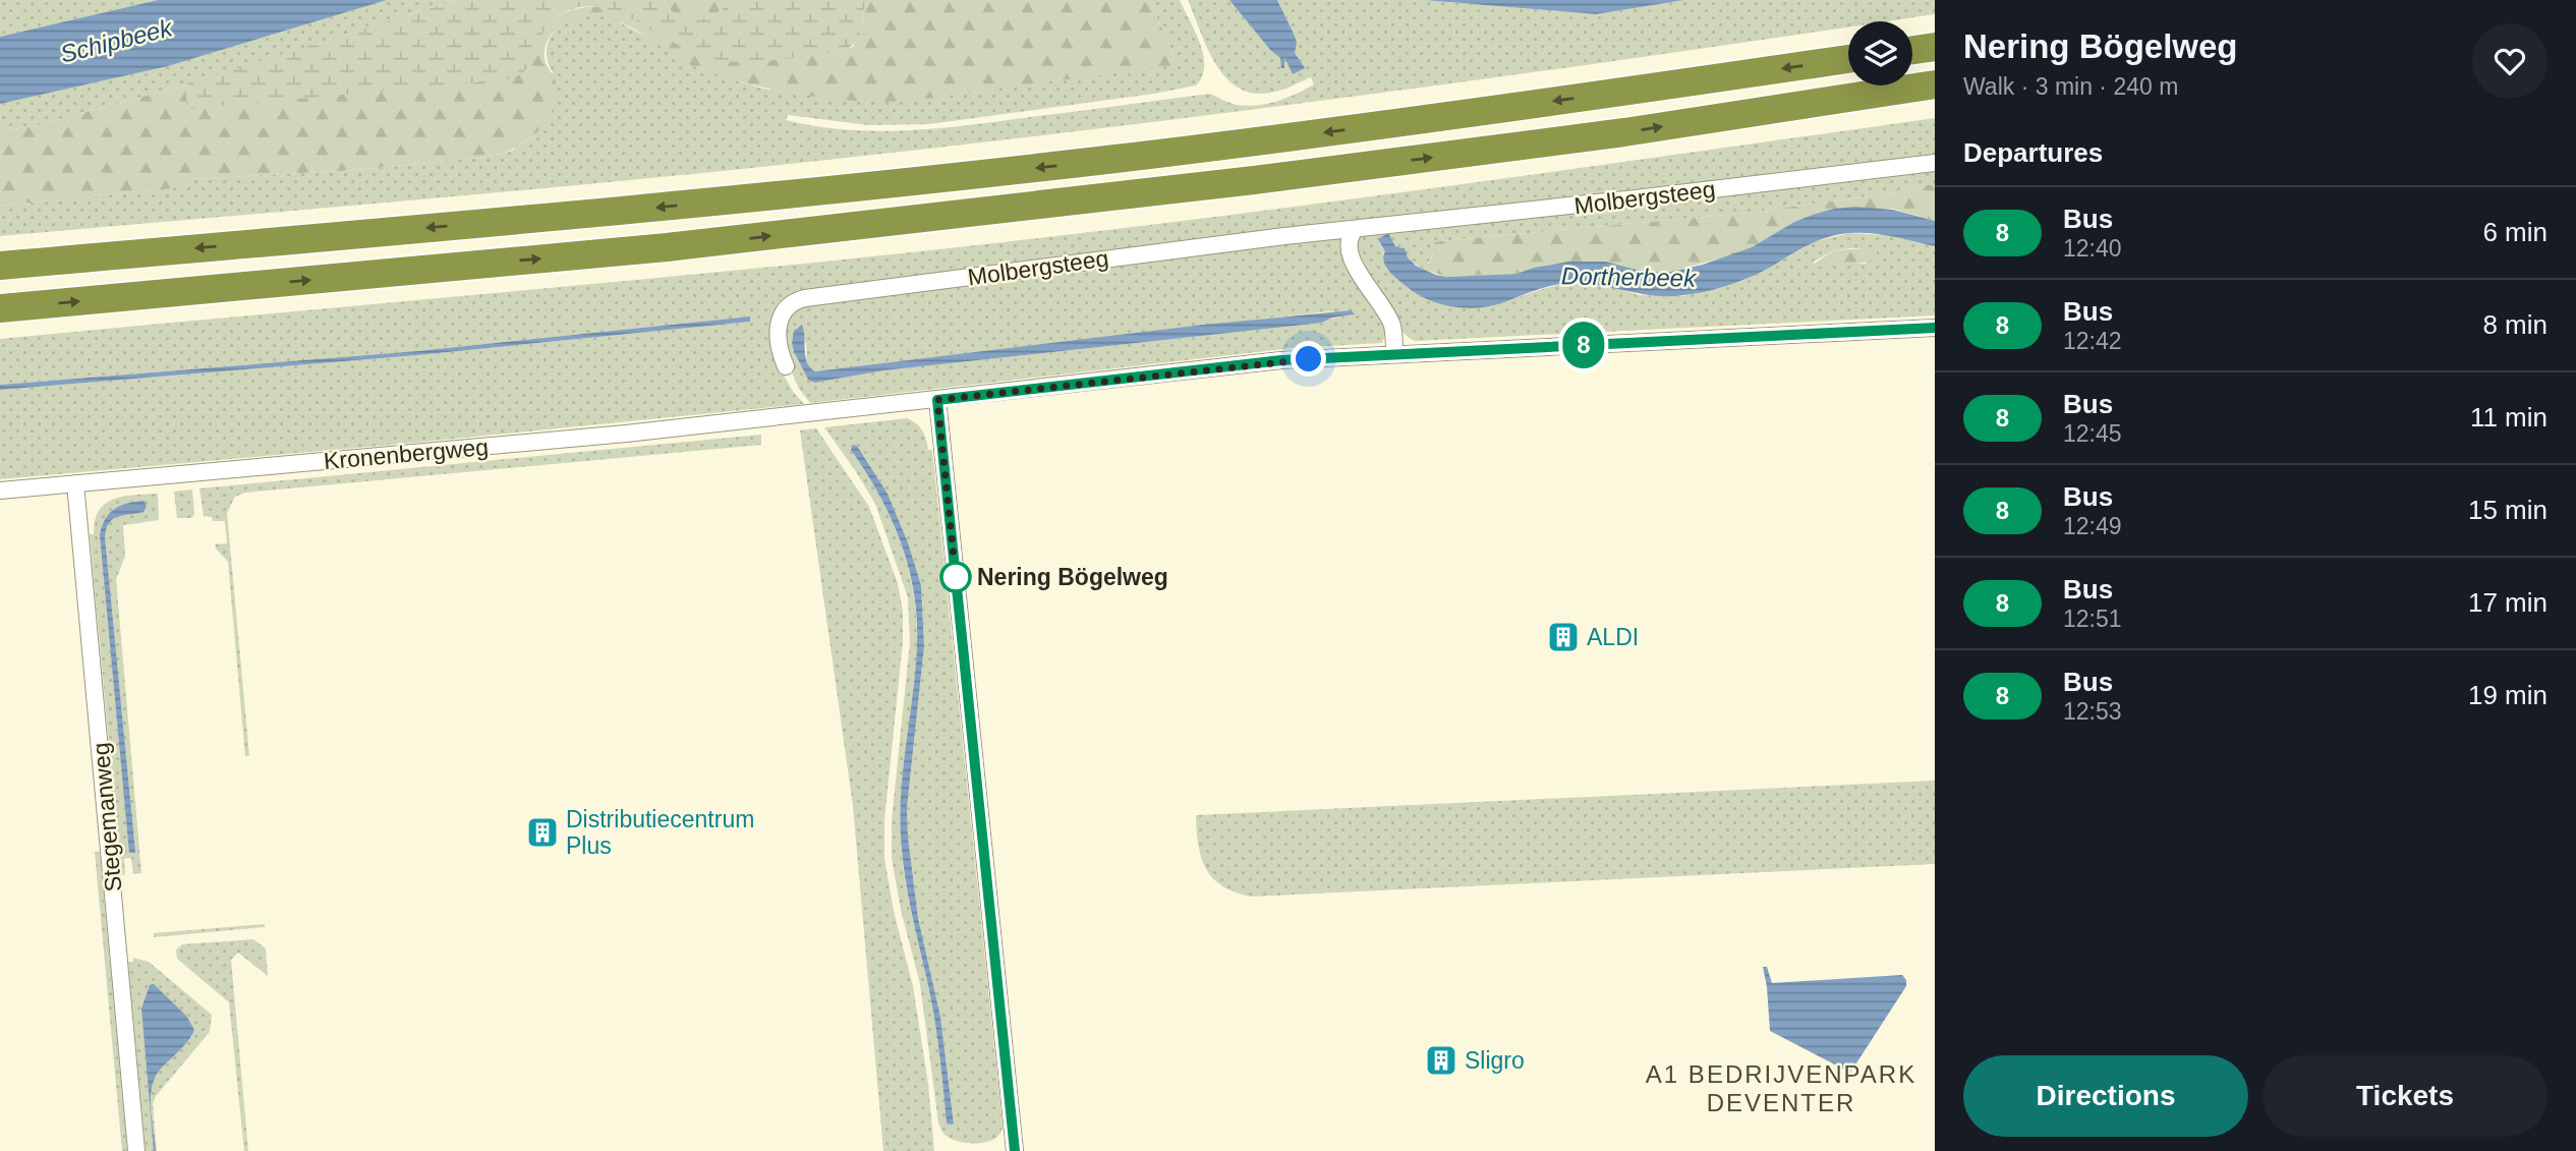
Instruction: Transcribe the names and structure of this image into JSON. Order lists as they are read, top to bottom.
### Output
{
  "streets": {
    "street": ["Molbergsteeg", "Kronenbergweg", "Stegemanweg"]
  },
  "crossings": [
    ["Kronenbergweg", "Stegemanweg"]
  ],
  "districts": ["A1 BEDRIJVENPARK DEVENTER"],
  "water": ["Schipbeek", "Dortherbeek"],
  "places": {
    "other": ["Nering Bögelweg"],
    "building": ["ALDI", "Distributiecentrum Plus", "Sligro"]
  },
  "lines": ["bus line 8"],
  "page": {
    "on_map": "8",
    "heading": [
      ["Nering Bögelweg", "Walk · 3 min · 240 m"],
      "Departures"
    ],
    "list": [
      {
        "mark": "8",
        "name": "Bus",
        "note": "12:40",
        "value": "6 min"
      },
      {
        "mark": "8",
        "name": "Bus",
        "note": "12:42",
        "value": "8 min"
      },
      {
        "mark": "8",
        "name": "Bus",
        "note": "12:45",
        "value": "11 min"
      },
      {
        "mark": "8",
        "name": "Bus",
        "note": "12:49",
        "value": "15 min"
      },
      {
        "mark": "8",
        "name": "Bus",
        "note": "12:51",
        "value": "17 min"
      },
      {
        "mark": "8",
        "name": "Bus",
        "note": "12:53",
        "value": "19 min"
      }
    ],
    "buttons": ["Directions", "Tickets"]
  }
}
